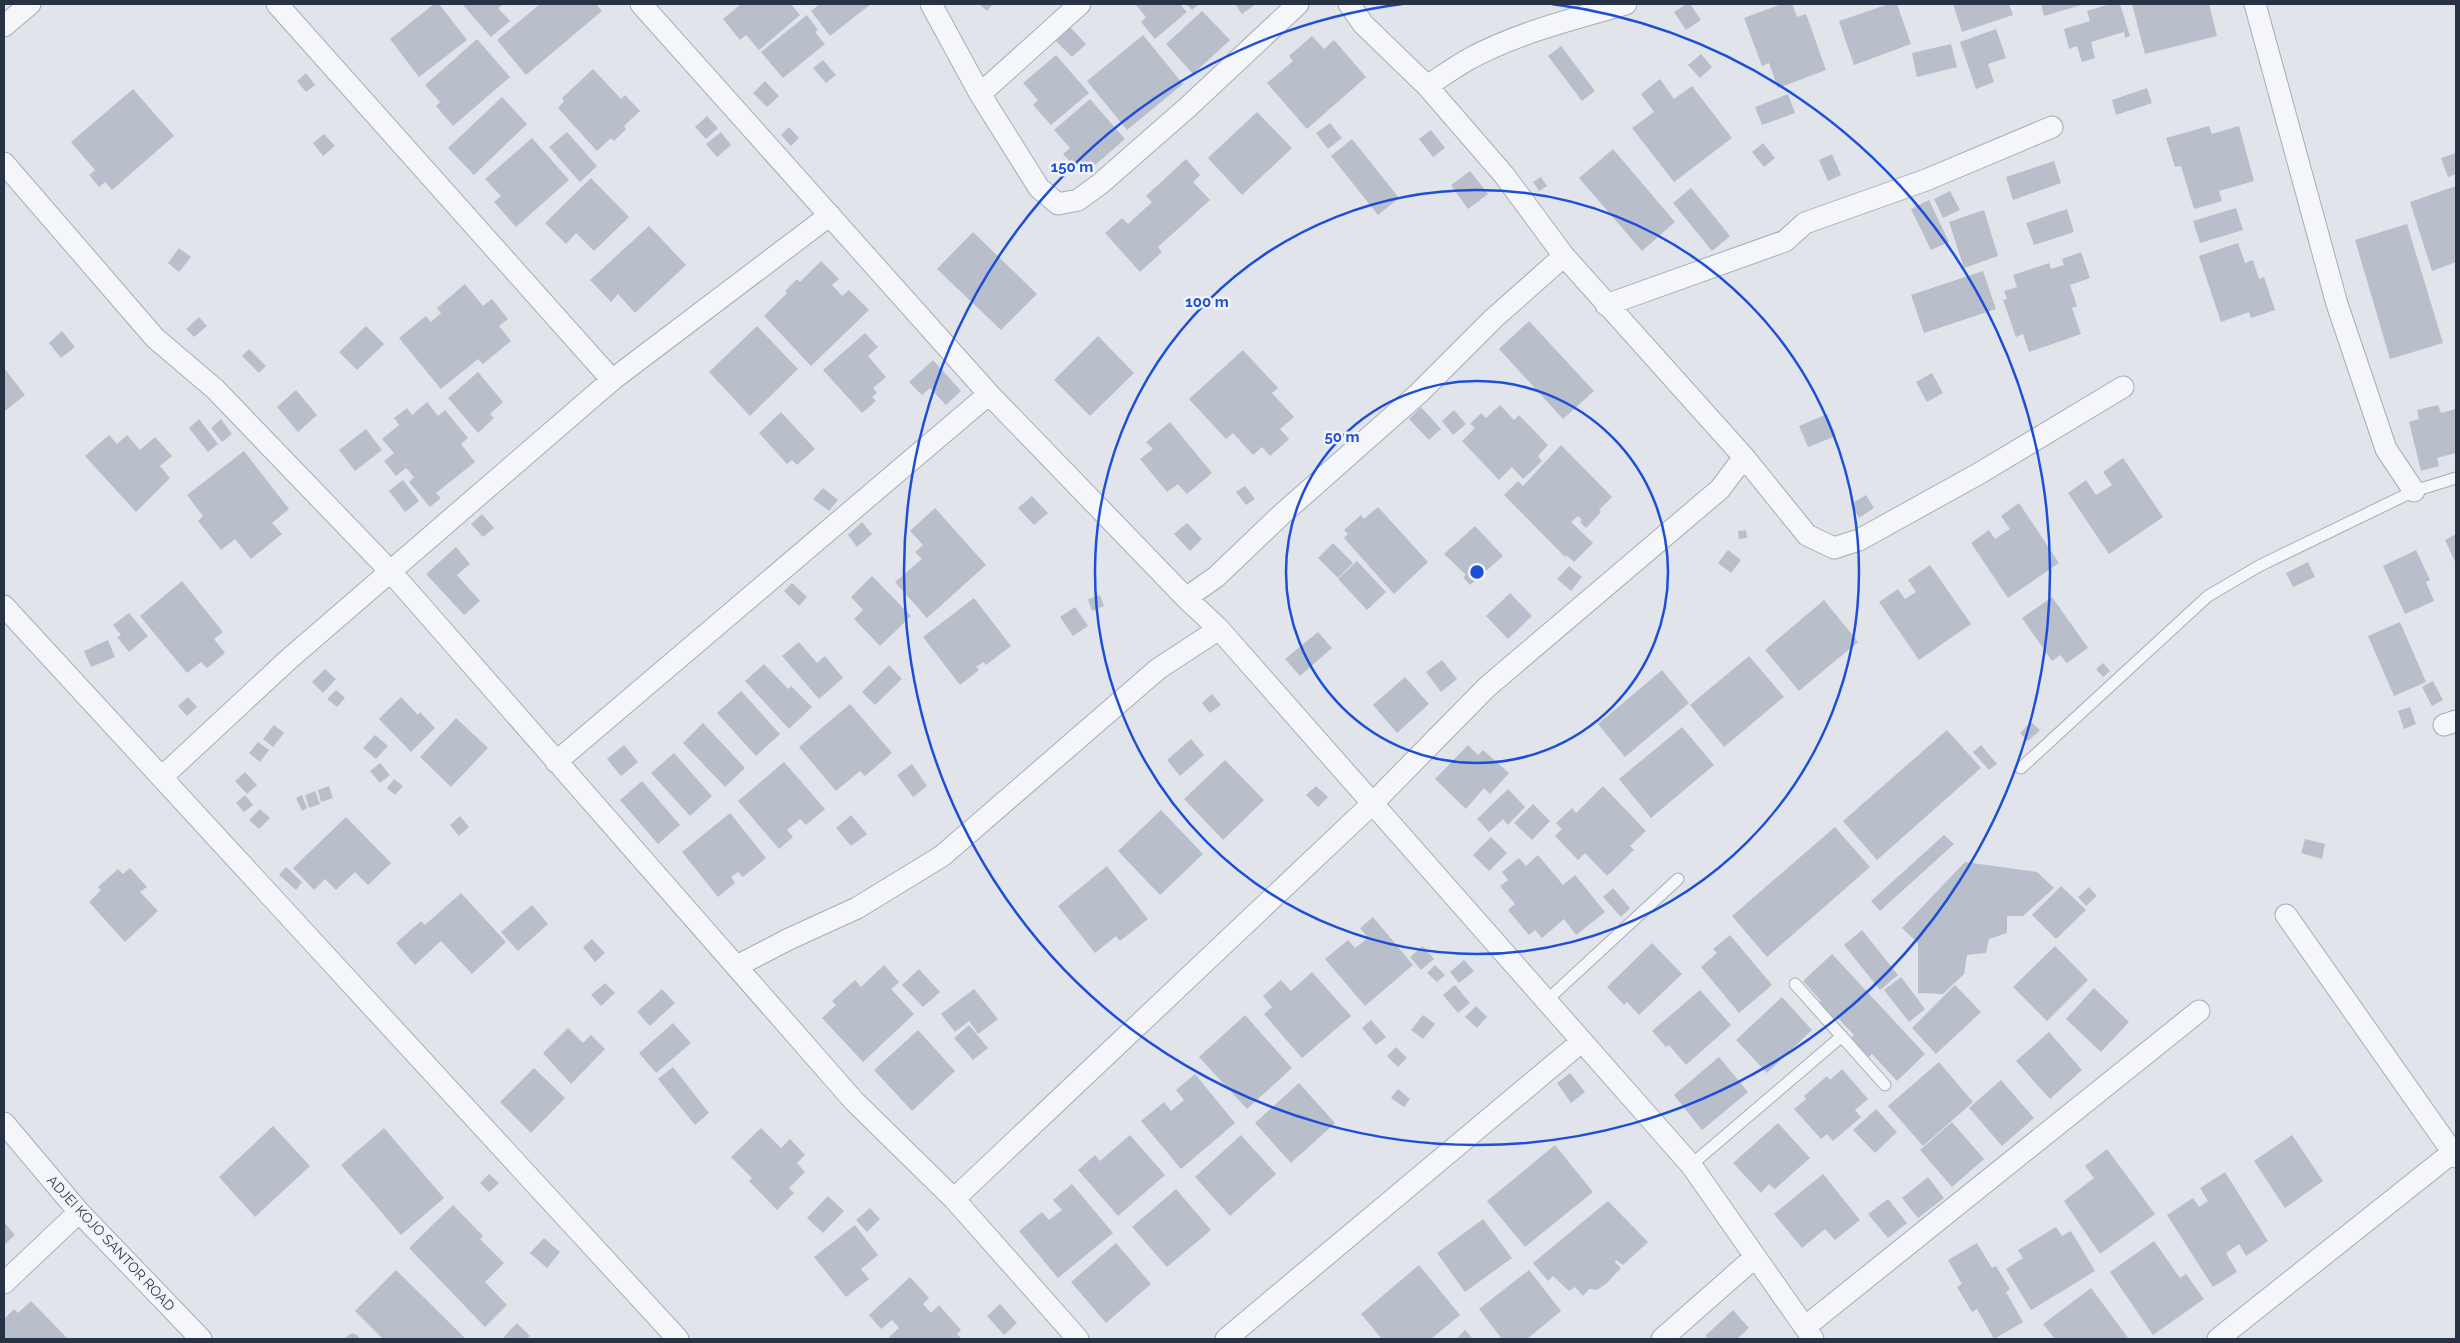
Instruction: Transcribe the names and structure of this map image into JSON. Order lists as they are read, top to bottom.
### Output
{
  "streets": {
    "street": ["ADJEI KOJO SANTOR ROAD"]
  },
  "rings": ["150 m", "100 m", "50 m"]
}
